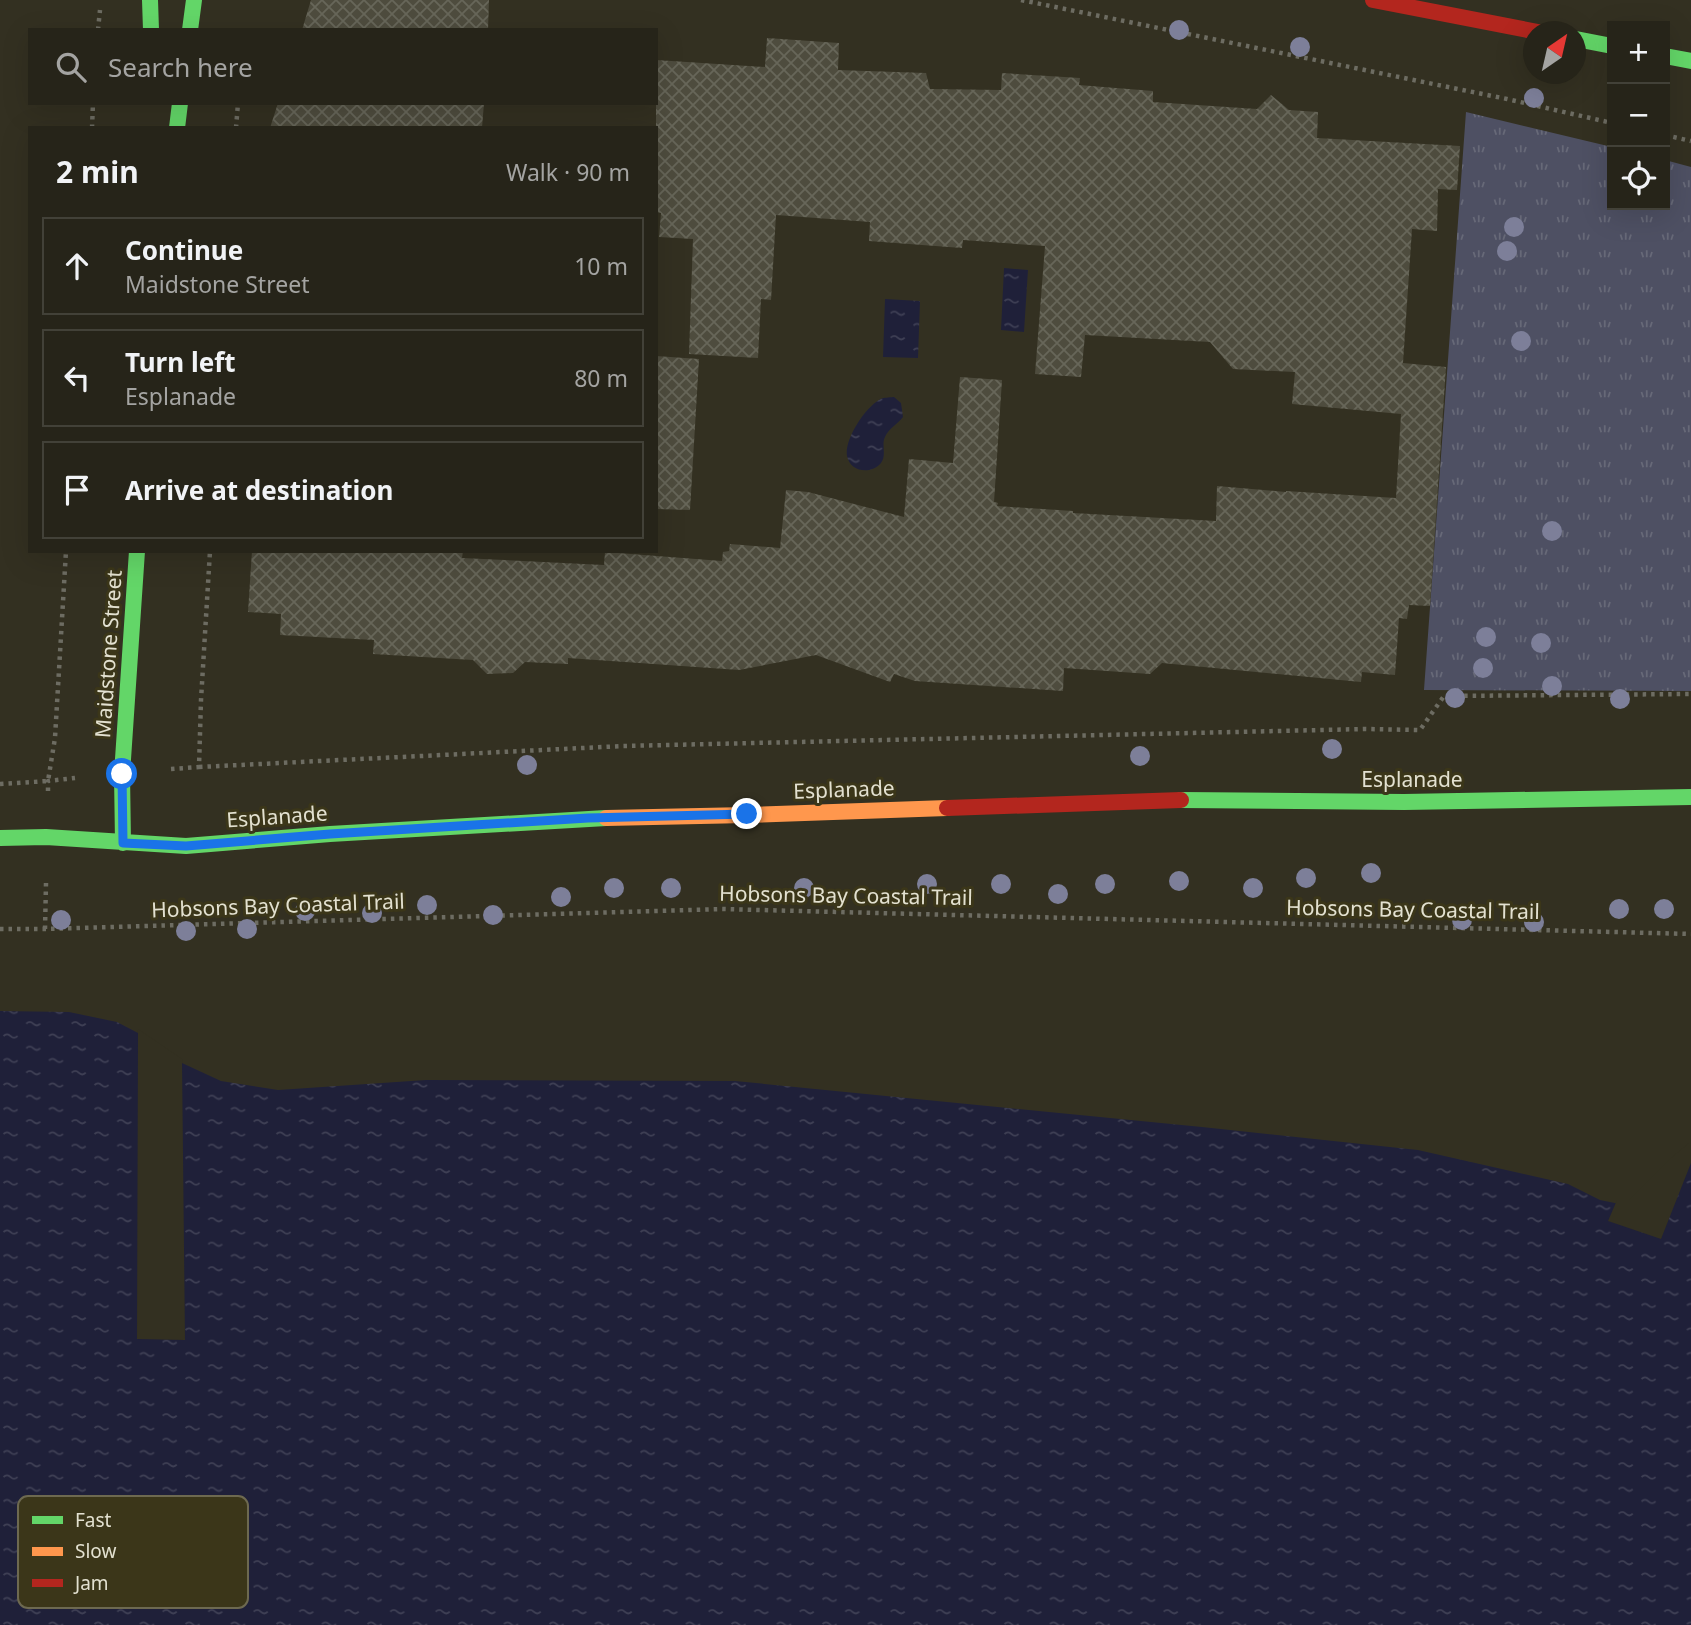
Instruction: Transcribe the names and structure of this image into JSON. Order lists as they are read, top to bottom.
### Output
{
  "streets": {
    "street": ["Maidstone Street", "Esplanade"],
    "path": ["Hobsons Bay Coastal Trail"]
  },
  "crossings": [
    ["Maidstone Street", "Esplanade"]
  ],
  "legend": ["Fast", "Slow", "Jam"],
  "north": "top right",
  "page": {
    "map_buttons": ["+", "−"],
    "search": "Search here",
    "heading": ["2 min", "Walk · 90 m"],
    "list": [
      ["Continue", "Maidstone Street", "10 m"],
      ["Turn left", "Esplanade", "80 m"],
      "Arrive at destination"
    ]
  }
}
